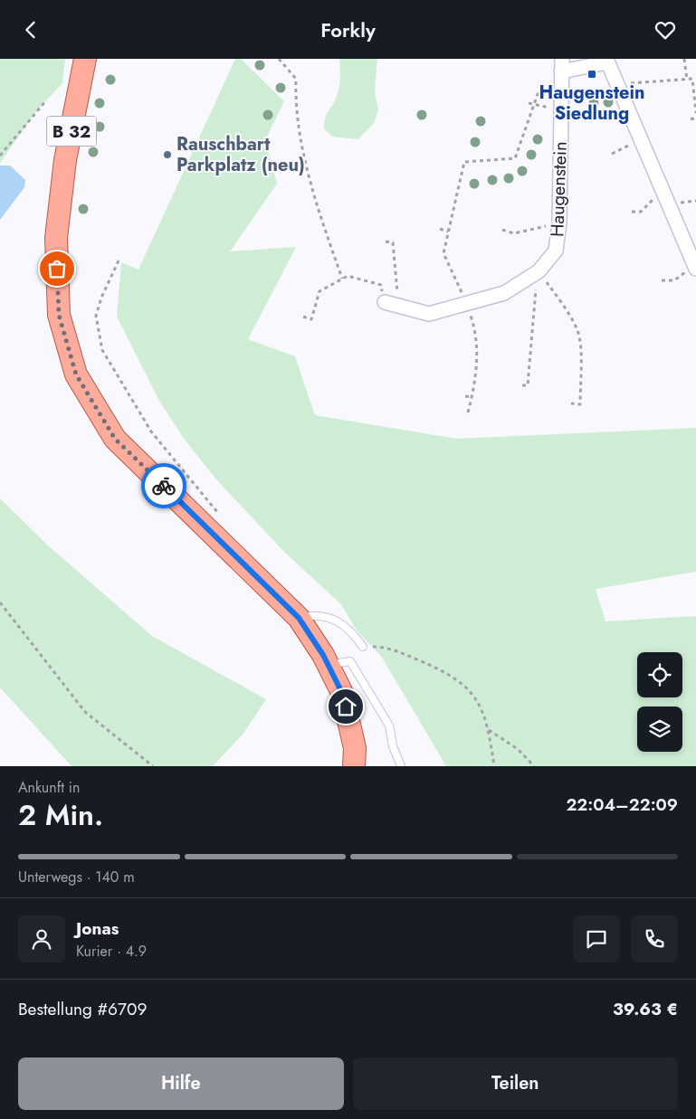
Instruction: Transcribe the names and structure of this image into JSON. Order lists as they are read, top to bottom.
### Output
{
  "streets": {
    "main road": ["B 32"],
    "street": ["Haugenstein"]
  },
  "places": {
    "transit": ["Haugenstein Siedlung"],
    "other": ["Rauschbart Parkplatz (neu)"]
  },
  "page": {
    "header": "Forkly",
    "heading": ["2 Min.", "Ankunft in", "22:04–22:09"],
    "panel": [
      "Jonas",
      "Kurier · 4.9",
      "Bestellung #6709",
      "39.63 €"
    ],
    "bar": "Unterwegs · 140 m",
    "buttons": ["Hilfe", "Teilen"]
  }
}
